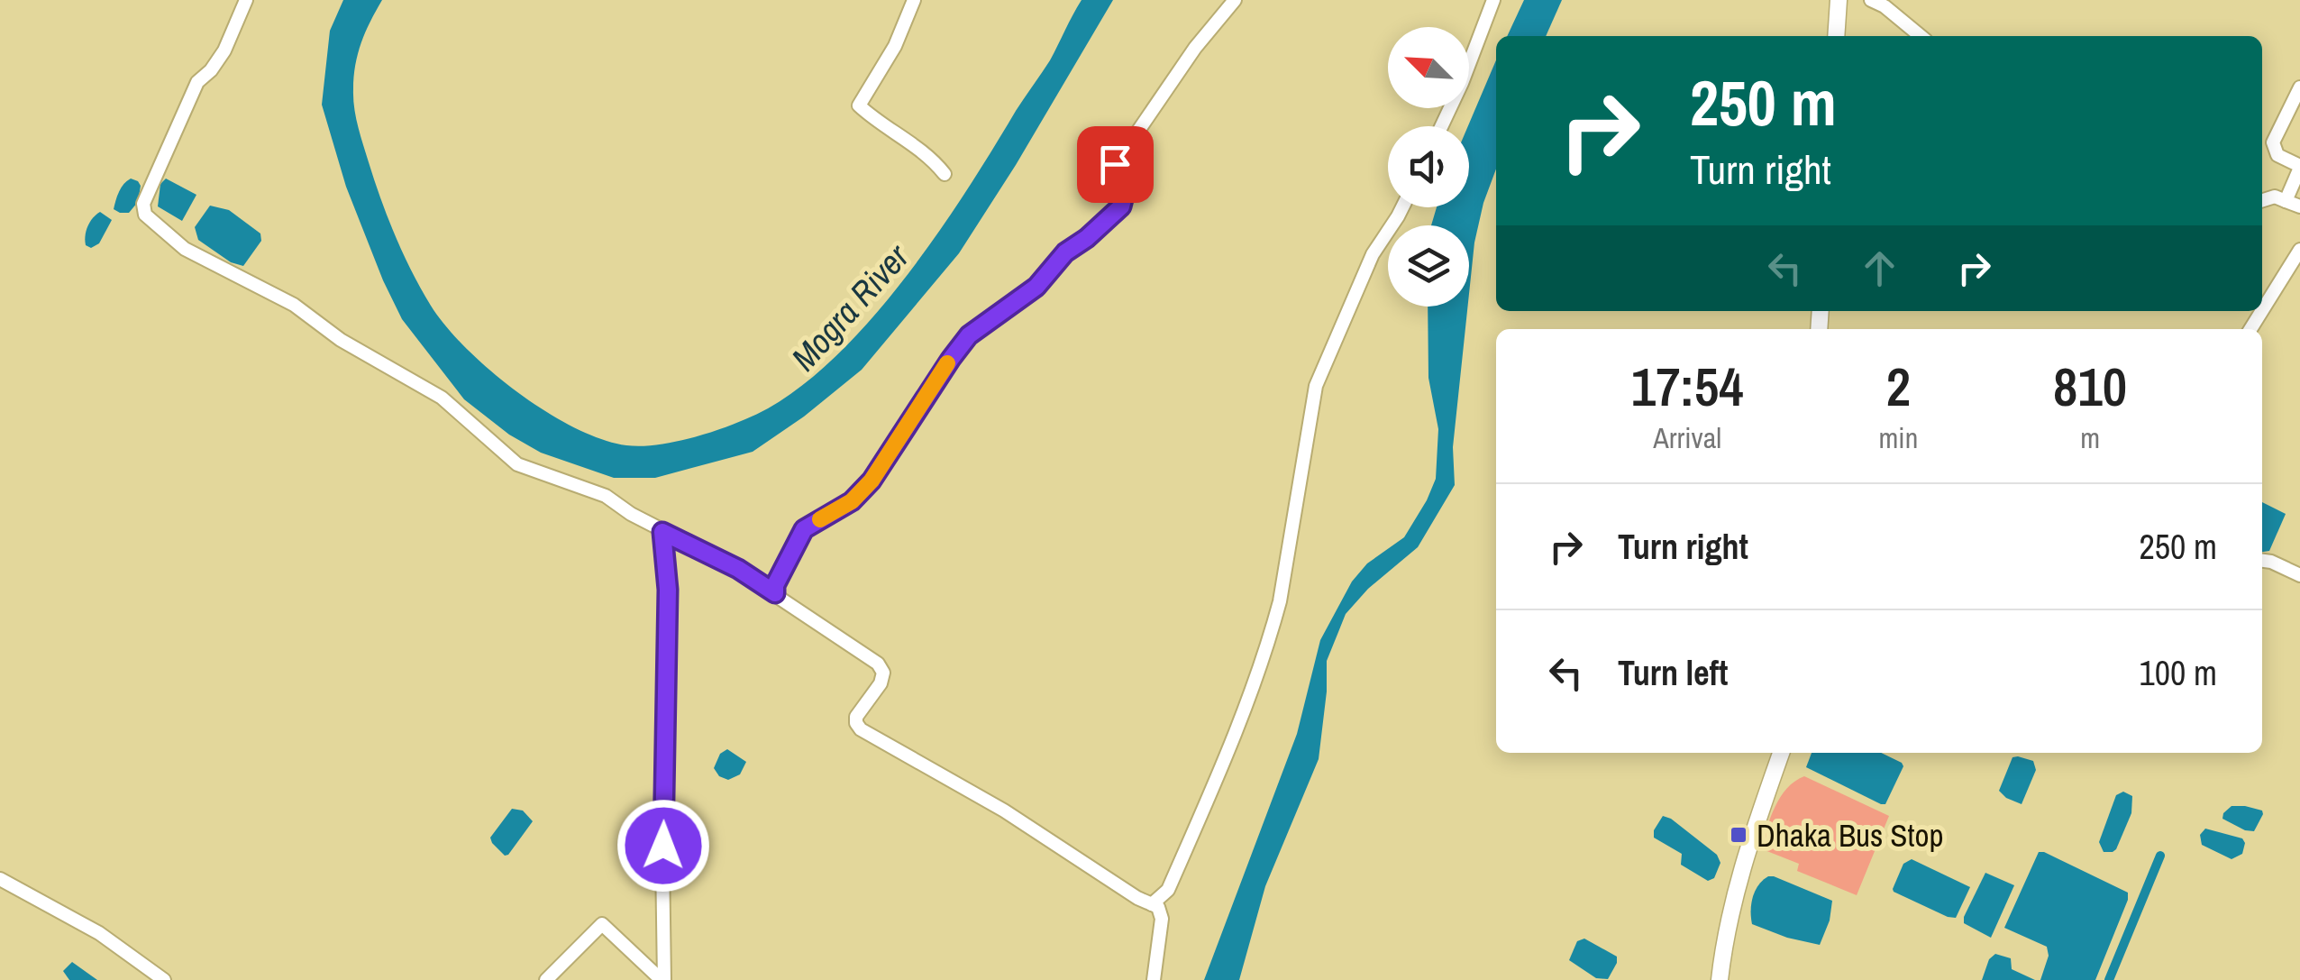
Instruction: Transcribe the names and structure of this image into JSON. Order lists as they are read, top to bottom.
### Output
{
  "water": ["Mogra River"],
  "places": {
    "transit": ["Dhaka Bus Stop"]
  },
  "north": "top left",
  "page": {
    "turn": ["250 m", "Turn right"],
    "eta": [
      "17:54",
      "Arrival",
      "2",
      "min",
      "810",
      "m"
    ],
    "list": [
      {
        "name": "Turn right",
        "value": "250 m"
      },
      {
        "name": "Turn left",
        "value": "100 m"
      }
    ]
  }
}
